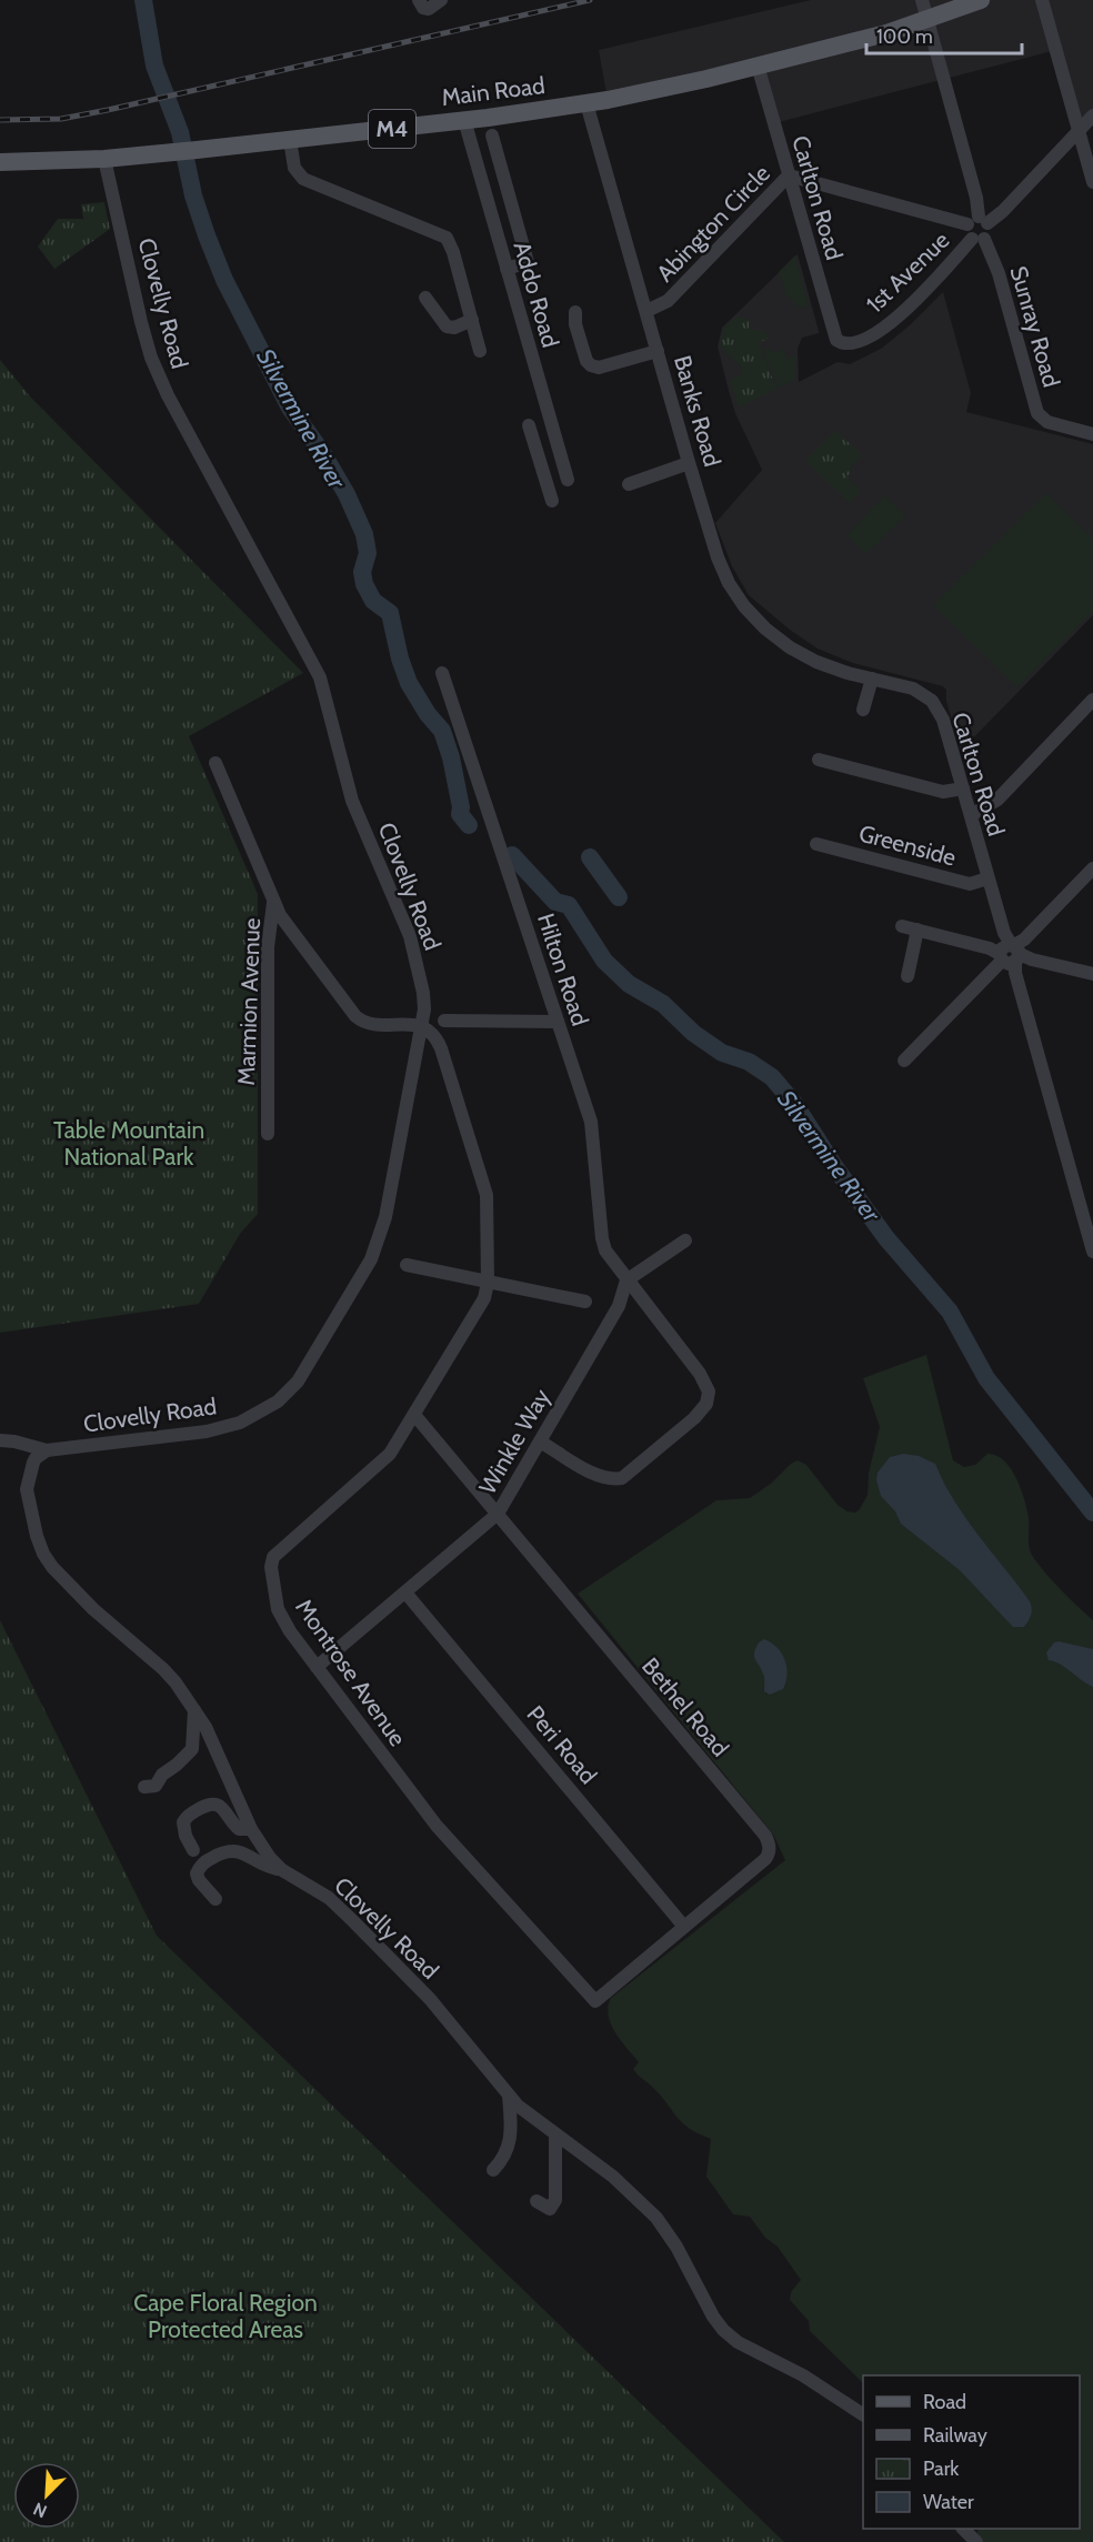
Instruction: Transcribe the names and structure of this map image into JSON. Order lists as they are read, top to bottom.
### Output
{
  "streets": {
    "main road": ["Main Road", "M4"],
    "street": [
      "Carlton Road",
      "Abington Circle",
      "1st Avenue",
      "Addo Road",
      "Clovelly Road",
      "Sunray Road",
      "Banks Road",
      "Greenside",
      "Hilton Road",
      "Marmion Avenue",
      "Winkle Way",
      "Montrose Avenue",
      "Bethel Road",
      "Peri Road"
    ]
  },
  "crossings": [
    ["Main Road", "Carlton Road"],
    ["Main Road", "Addo Road"],
    ["Main Road", "Clovelly Road"],
    ["Main Road", "Banks Road"],
    ["Carlton Road", "Abington Circle"],
    ["Carlton Road", "1st Avenue"],
    ["Carlton Road", "Banks Road"],
    ["Carlton Road", "Greenside"],
    ["Abington Circle", "Sunray Road"],
    ["Abington Circle", "Banks Road"],
    ["1st Avenue", "Sunray Road"],
    ["Clovelly Road", "Montrose Avenue"],
    ["Hilton Road", "Winkle Way"],
    ["Winkle Way", "Montrose Avenue"],
    ["Winkle Way", "Bethel Road"],
    ["Winkle Way", "Peri Road"],
    ["Montrose Avenue", "Bethel Road"],
    ["Bethel Road", "Peri Road"]
  ],
  "water": ["Silvermine River"],
  "parks": ["Table Mountain National Park", "Cape Floral Region Protected Areas"],
  "legend": [
    "Road",
    "Railway",
    "Park",
    "Water"
  ],
  "scale_bar": "100 m",
  "north": "bottom left"
}
